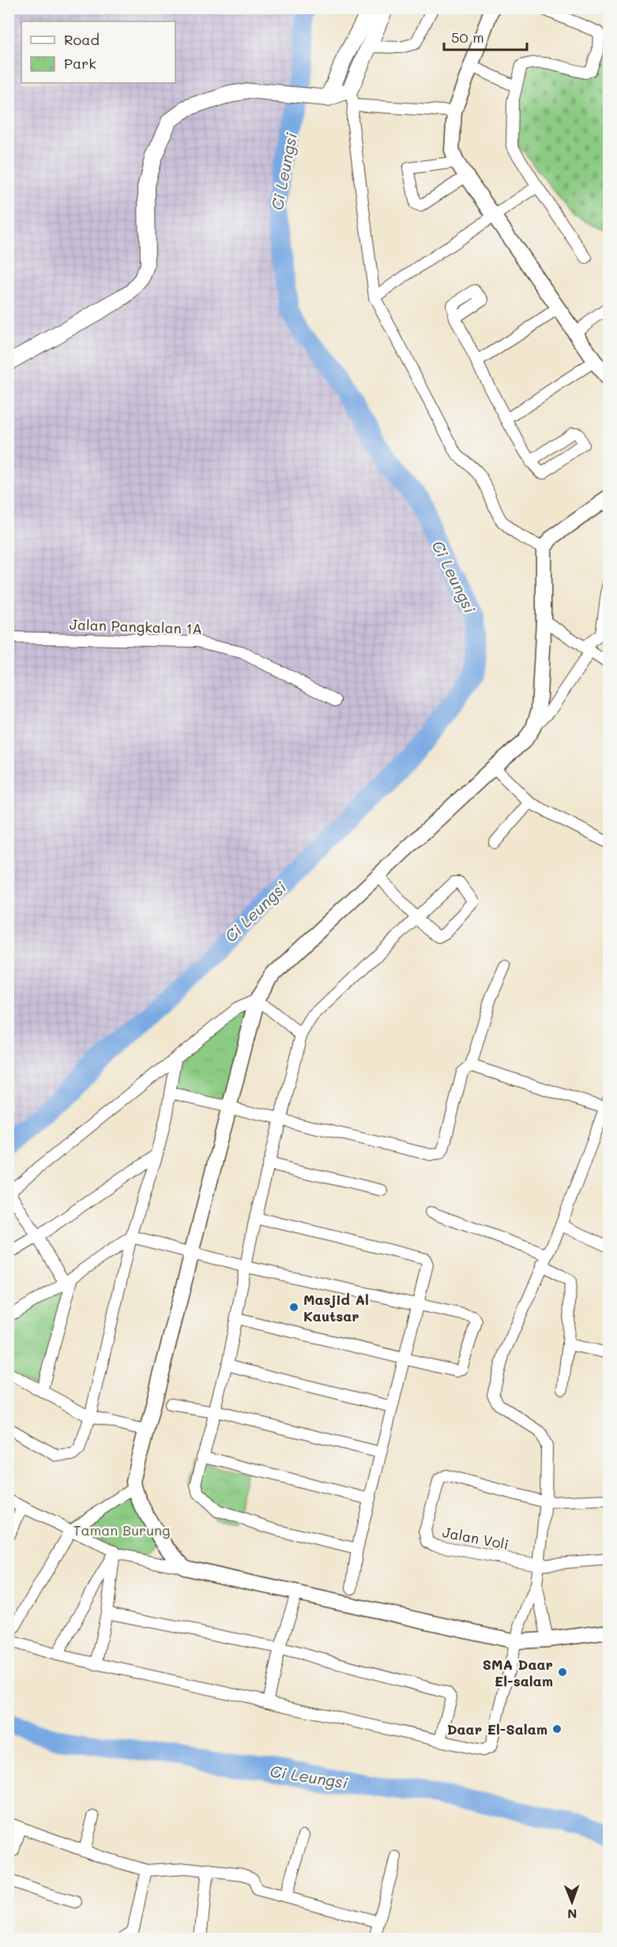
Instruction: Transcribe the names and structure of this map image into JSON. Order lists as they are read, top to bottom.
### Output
{
  "streets": {
    "street": ["Jalan Pangkalan 1A", "Jalan Voli"]
  },
  "water": ["Ci Leungsi"],
  "parks": ["Taman Burung"],
  "places": ["Masjid Al Kautsar", "SMA Daar El-salam", "Daar El-Salam"],
  "legend": ["Road", "Park"],
  "scale_bar": "50 m",
  "north": "bottom"
}
